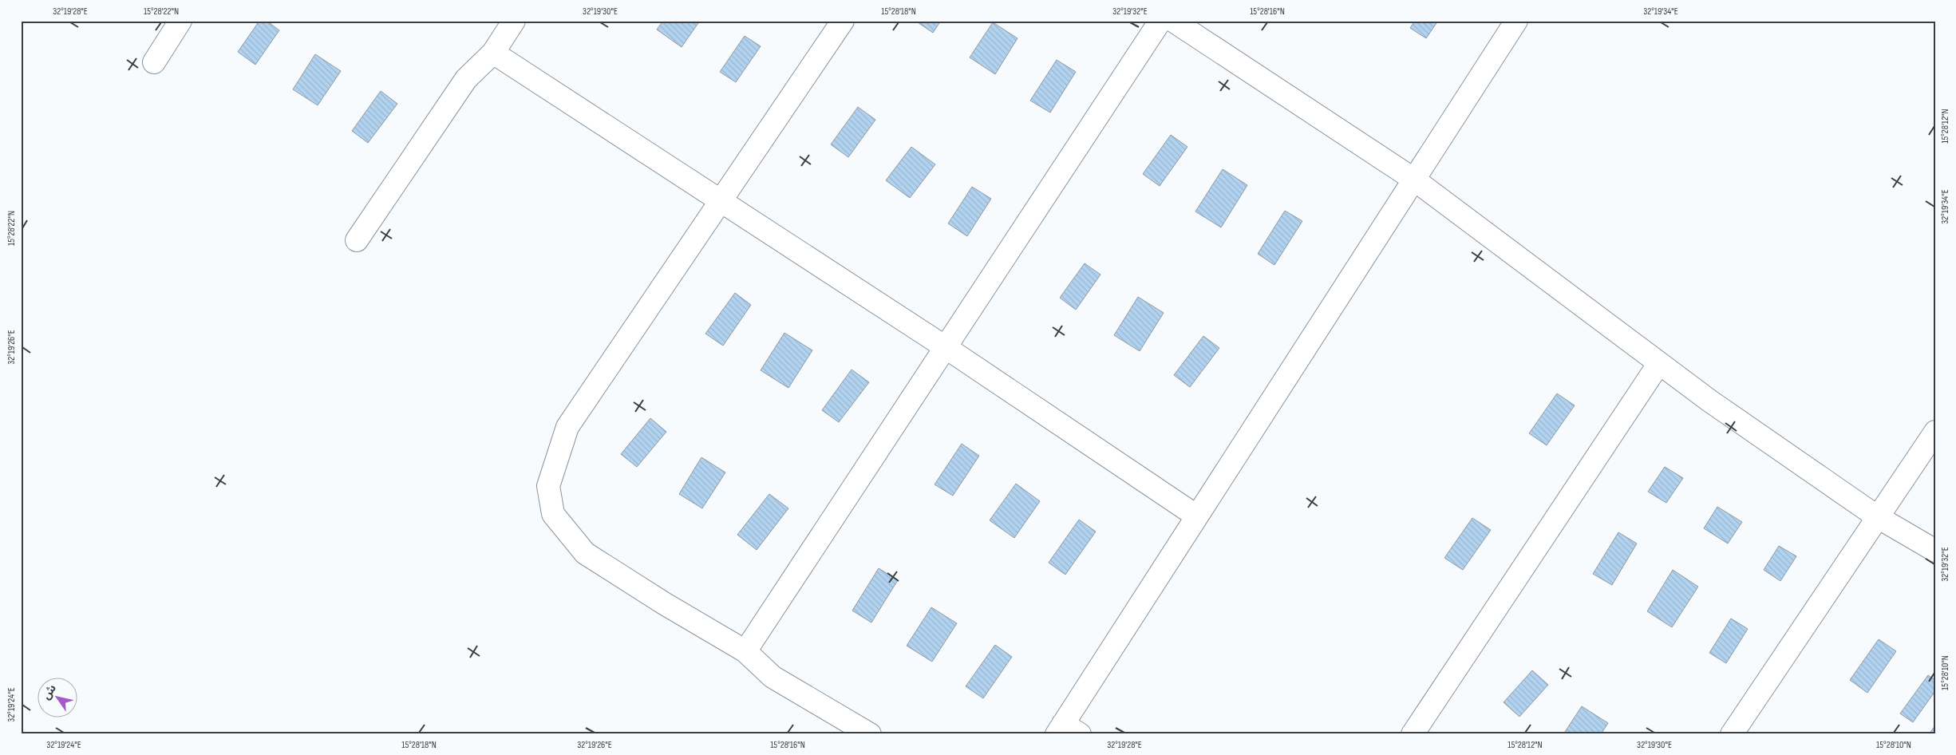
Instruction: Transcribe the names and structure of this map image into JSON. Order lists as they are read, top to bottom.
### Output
{
  "north": "top left",
  "coordinates": [
    "32°19'28\"E",
    "15°28'22\"N",
    "32°19'30\"E",
    "15°28'18\"N",
    "32°19'32\"E",
    "15°28'16\"N",
    "32°19'34\"E",
    "15°28'12\"N",
    "32°19'26\"E",
    "15°28'10\"N",
    "32°19'24\"E"
  ]
}
